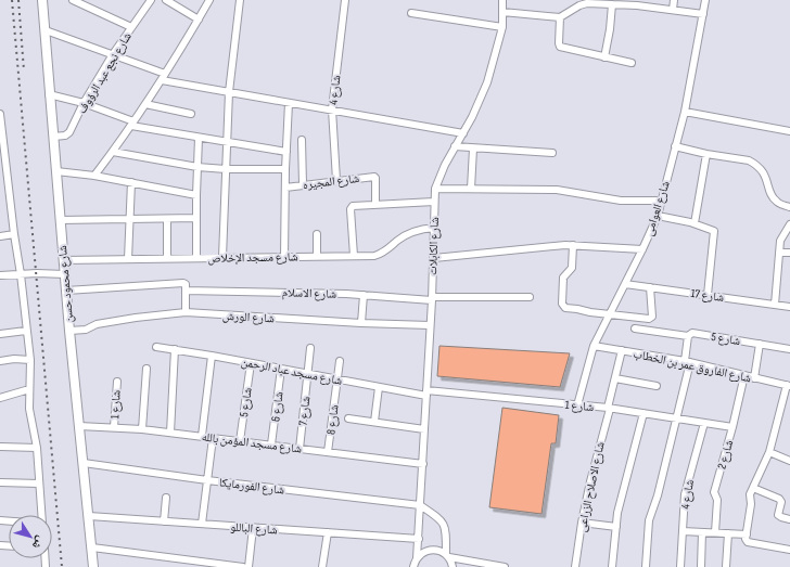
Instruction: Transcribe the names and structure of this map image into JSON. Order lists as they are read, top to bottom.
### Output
{
  "streets": {
    "street": [
      "شارع نجع عبد الرؤوف",
      "شارع 4",
      "شارع المجيره",
      "شارع العوامى",
      "شارع الكابلات",
      "شارع مسجد الإخلاص",
      "شارع محمود حسن",
      "شارع الاسلام",
      "شارع 17",
      "شارع الورش",
      "شارع 5",
      "شارع الفاروق عمر بن الخطاب",
      "شارع مسجد عباد الرحمن",
      "شارع 1",
      "شارع 6",
      "شارع 7",
      "شارع 8",
      "شارع مسجد المؤمن بالله",
      "شارع 2",
      "شارع الفورمايكا",
      "شارع الاصلاح الزراعى",
      "شارع الباللو"
    ]
  },
  "crossings": [
    ["شارع نجع عبد الرؤوف", "شارع محمود حسن"],
    ["شارع 4", "شارع المجيره"],
    ["شارع 4", "شارع 1"],
    ["شارع العوامى", "شارع 17"],
    ["شارع العوامى", "شارع الفاروق عمر بن الخطاب"],
    ["شارع العوامى", "شارع 1"],
    ["شارع الكابلات", "شارع مسجد الإخلاص"],
    ["شارع الكابلات", "شارع الاسلام"],
    ["شارع الكابلات", "شارع الورش"],
    ["شارع الكابلات", "شارع مسجد عباد الرحمن"],
    ["شارع الكابلات", "شارع 1"],
    ["شارع الكابلات", "شارع مسجد المؤمن بالله"],
    ["شارع الكابلات", "شارع الفورمايكا"],
    ["شارع الكابلات", "شارع الباللو"],
    ["شارع مسجد الإخلاص", "شارع محمود حسن"],
    ["شارع محمود حسن", "شارع الورش"],
    ["شارع محمود حسن", "شارع مسجد المؤمن بالله"],
    ["شارع محمود حسن", "شارع الفورمايكا"],
    ["شارع محمود حسن", "شارع الباللو"],
    ["شارع 5", "شارع مسجد عباد الرحمن"],
    ["شارع 5", "شارع مسجد المؤمن بالله"],
    ["شارع الفاروق عمر بن الخطاب", "شارع 2"],
    ["شارع الفاروق عمر بن الخطاب", "شارع الاصلاح الزراعى"],
    ["شارع مسجد عباد الرحمن", "شارع 1"],
    ["شارع مسجد عباد الرحمن", "شارع 6"],
    ["شارع مسجد عباد الرحمن", "شارع 7"],
    ["شارع مسجد عباد الرحمن", "شارع 8"],
    ["شارع 1", "شارع مسجد المؤمن بالله"],
    ["شارع 1", "شارع 2"],
    ["شارع 1", "شارع الاصلاح الزراعى"],
    ["شارع 6", "شارع مسجد المؤمن بالله"],
    ["شارع 7", "شارع مسجد المؤمن بالله"],
    ["شارع 8", "شارع مسجد المؤمن بالله"]
  ],
  "north": "bottom right"
}
